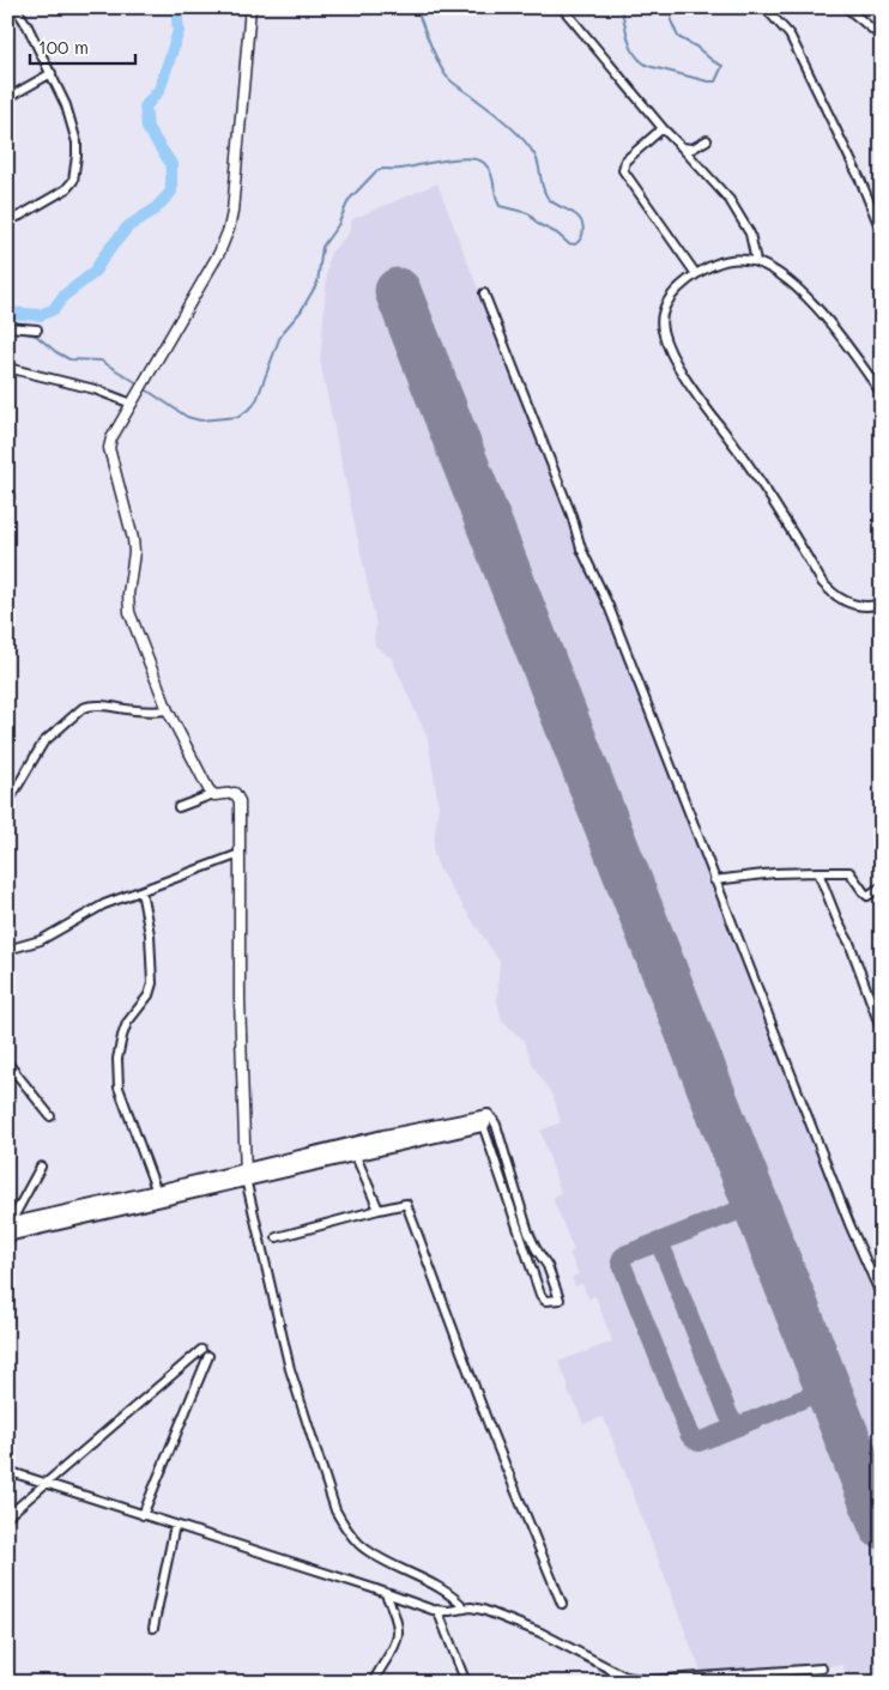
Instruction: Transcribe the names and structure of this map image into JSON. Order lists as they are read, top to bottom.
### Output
{
  "scale_bar": "100 m"
}
